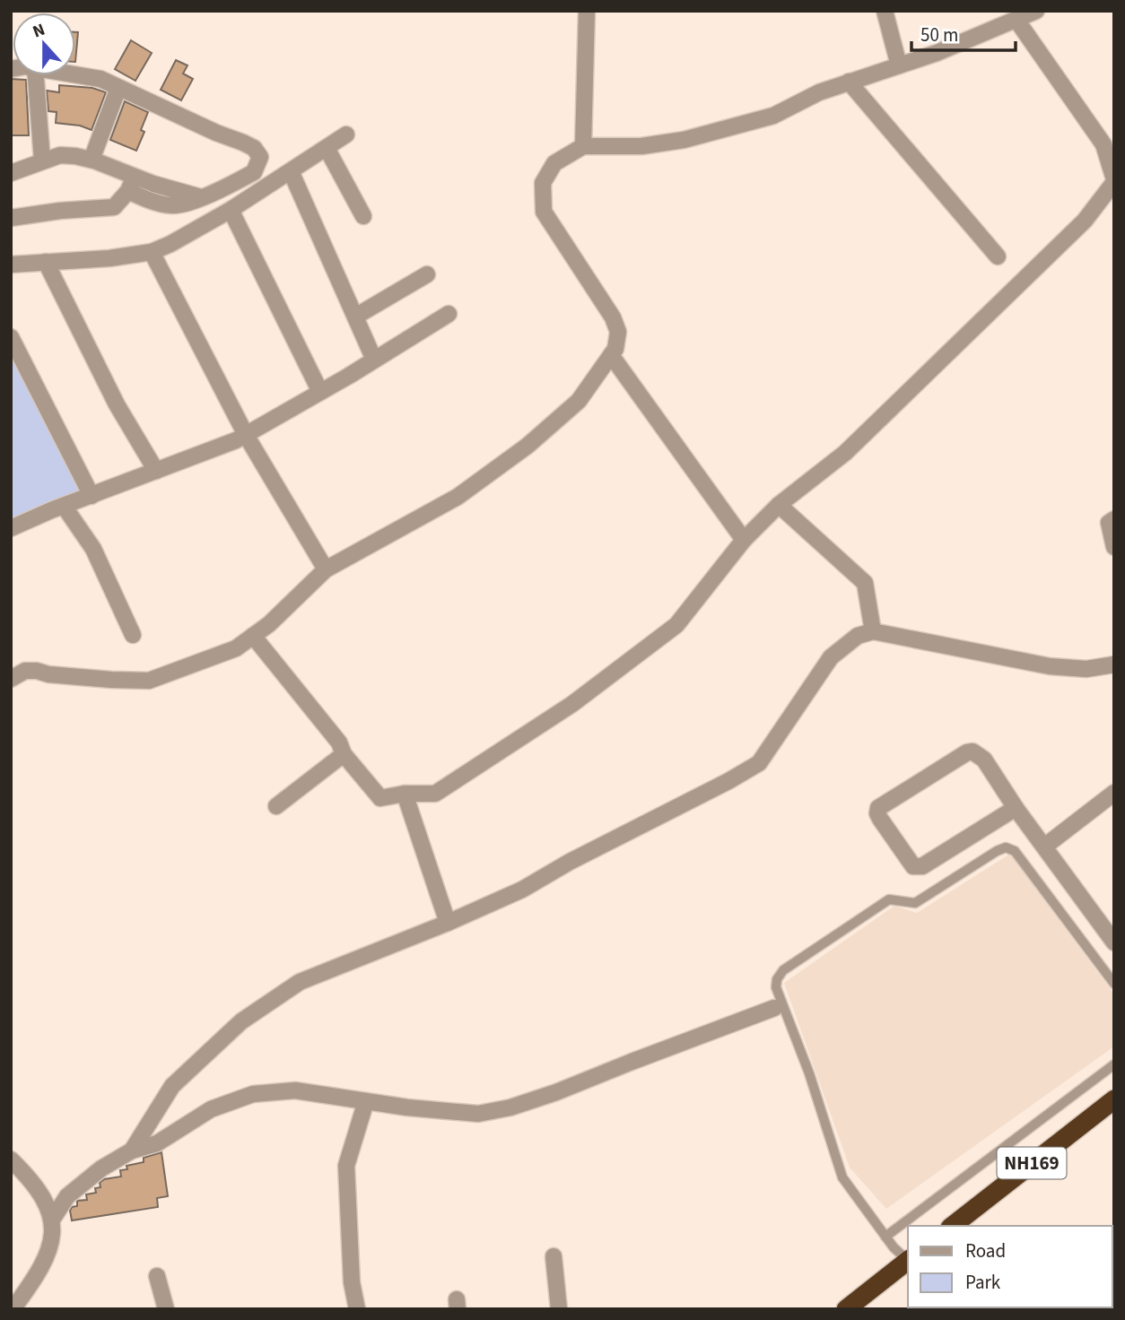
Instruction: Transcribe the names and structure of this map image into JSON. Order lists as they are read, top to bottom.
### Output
{
  "streets": {
    "highway": ["NH169"]
  },
  "legend": ["Road", "Park"],
  "scale_bar": "50 m",
  "north": "top"
}
